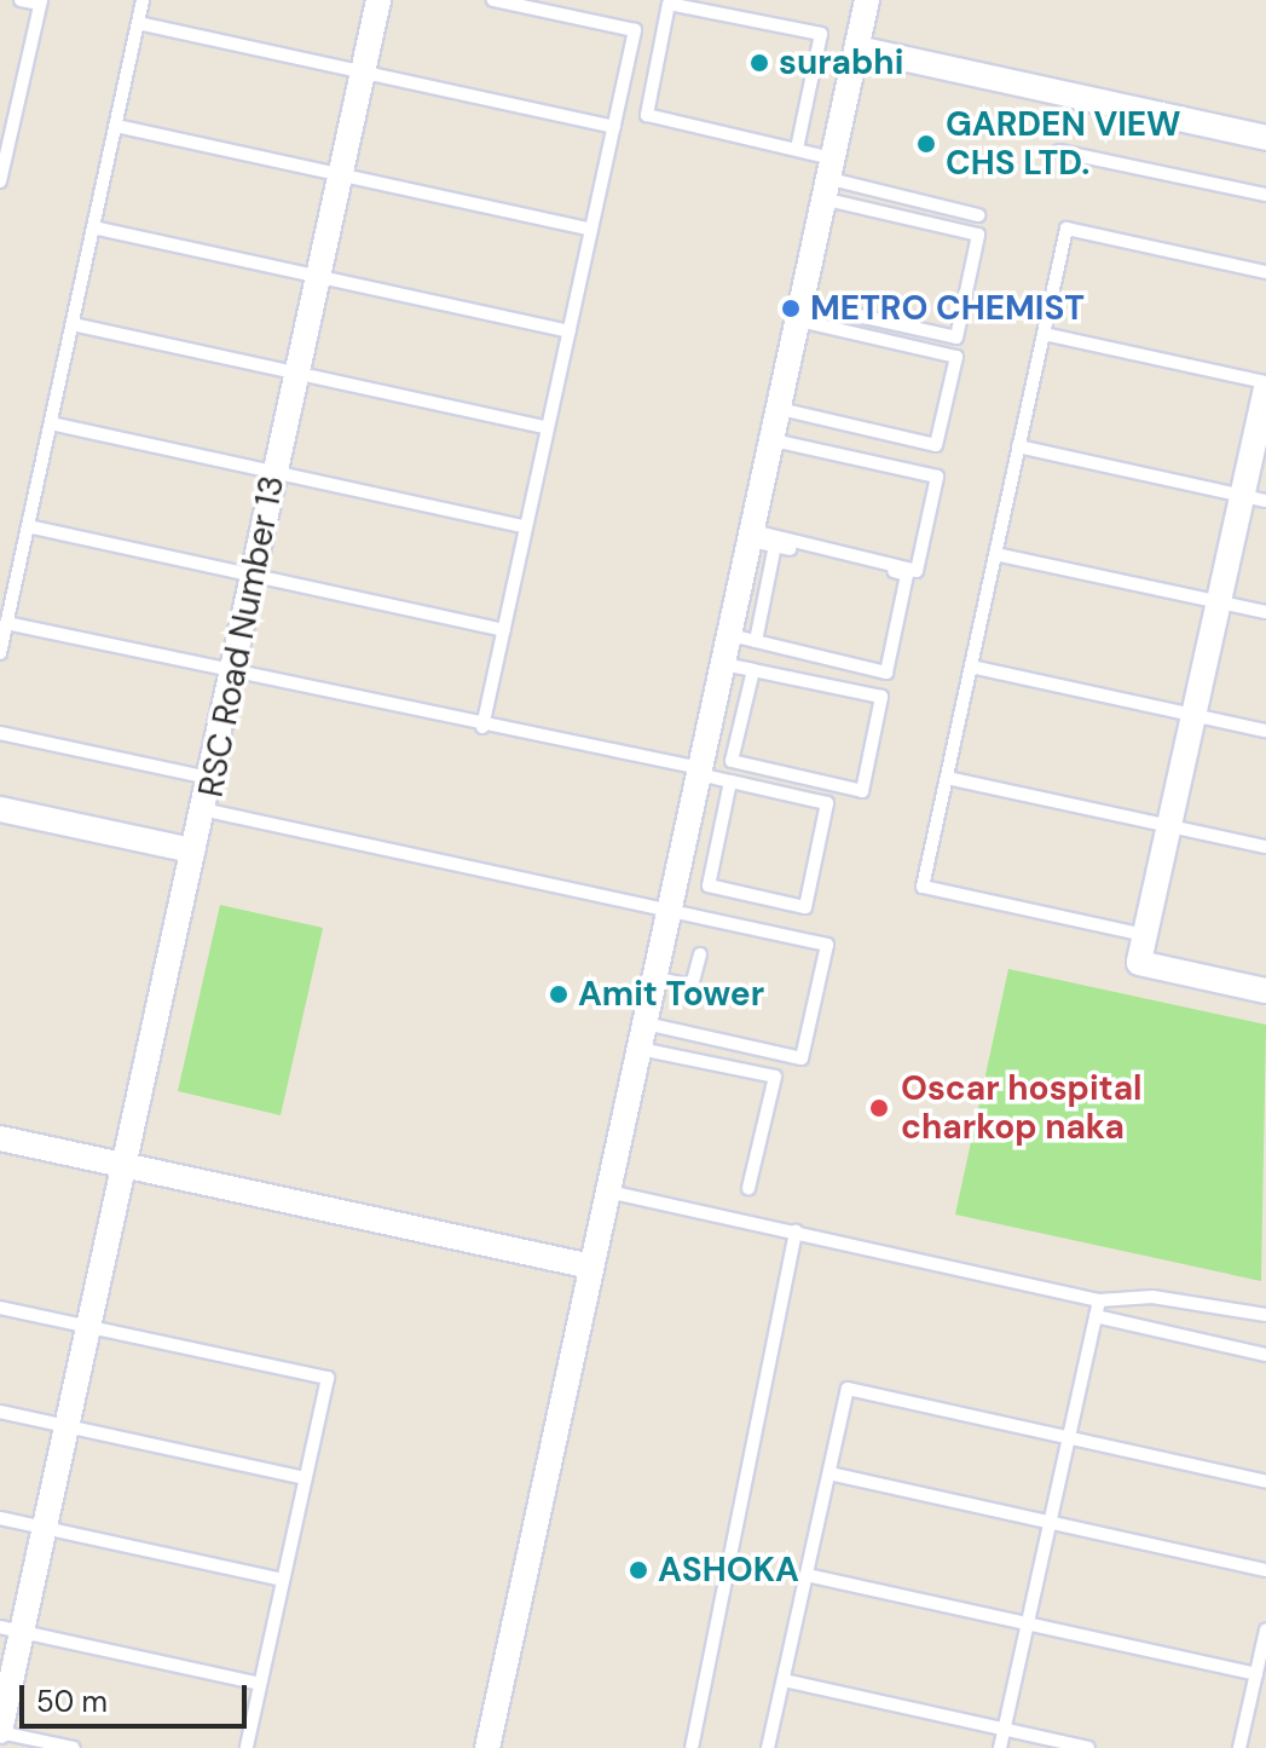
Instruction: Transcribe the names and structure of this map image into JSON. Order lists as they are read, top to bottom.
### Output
{
  "streets": {
    "street": ["RSC Road Number 13"]
  },
  "places": [
    "surabhi",
    "GARDEN VIEW CHS LTD.",
    "METRO CHEMIST",
    "Amit Tower",
    "Oscar hospital charkop naka",
    "ASHOKA"
  ],
  "scale_bar": "50 m"
}
